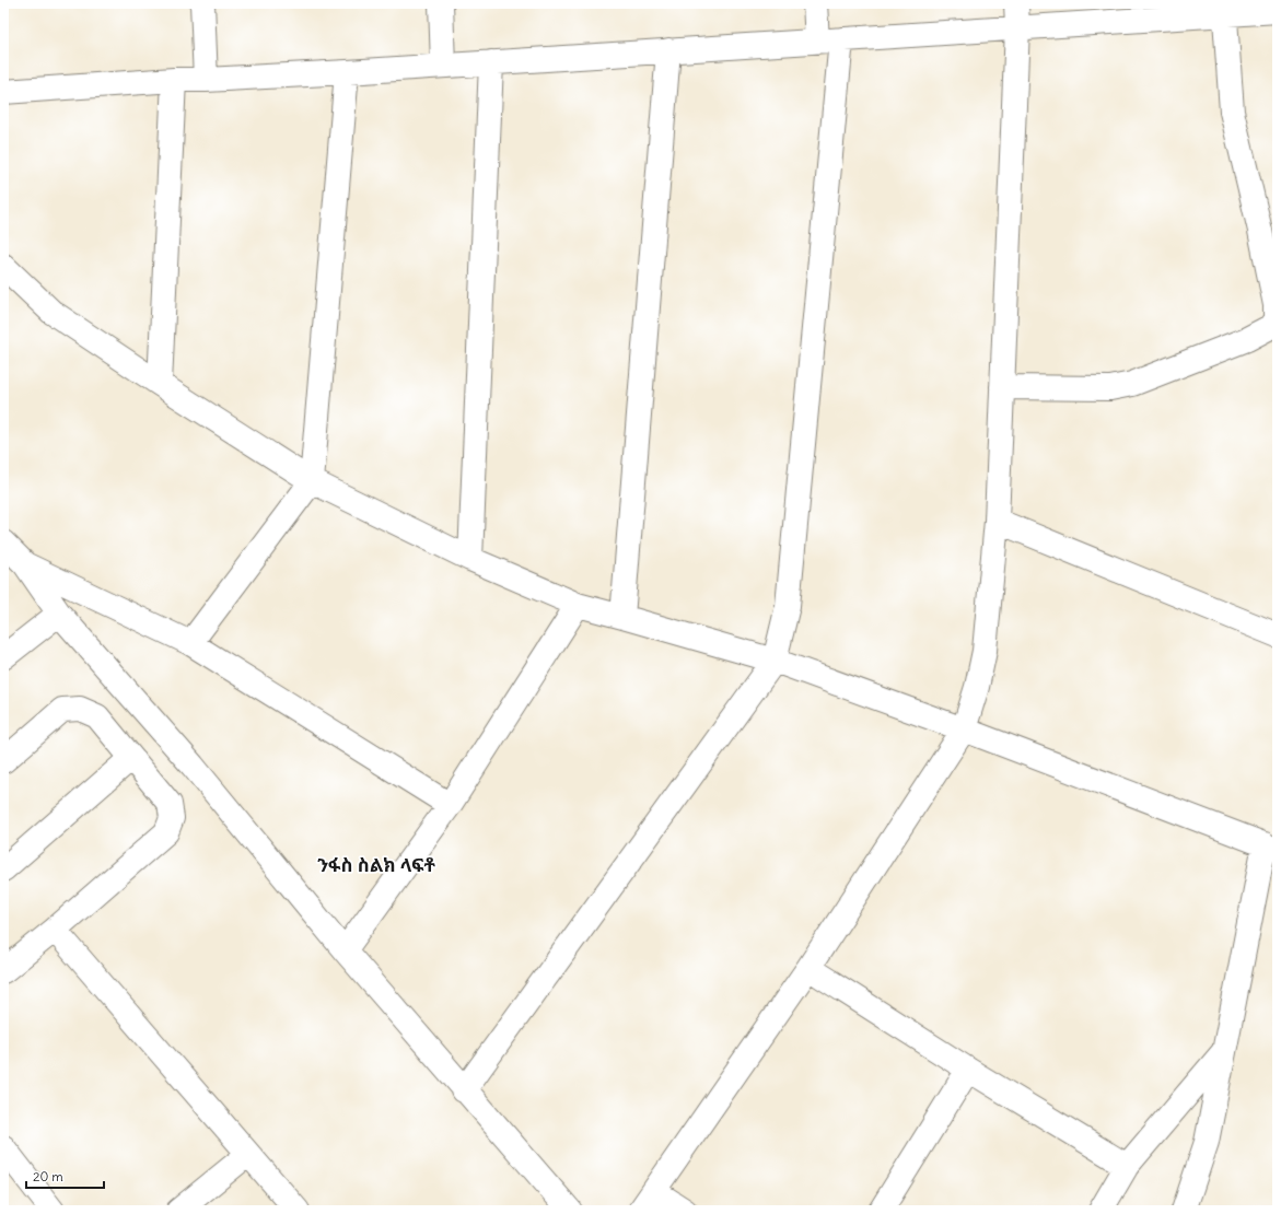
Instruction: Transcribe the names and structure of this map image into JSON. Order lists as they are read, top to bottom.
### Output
{
  "districts": ["ንፋስ ስልክ ላፍቶ"],
  "scale_bar": "20 m"
}
